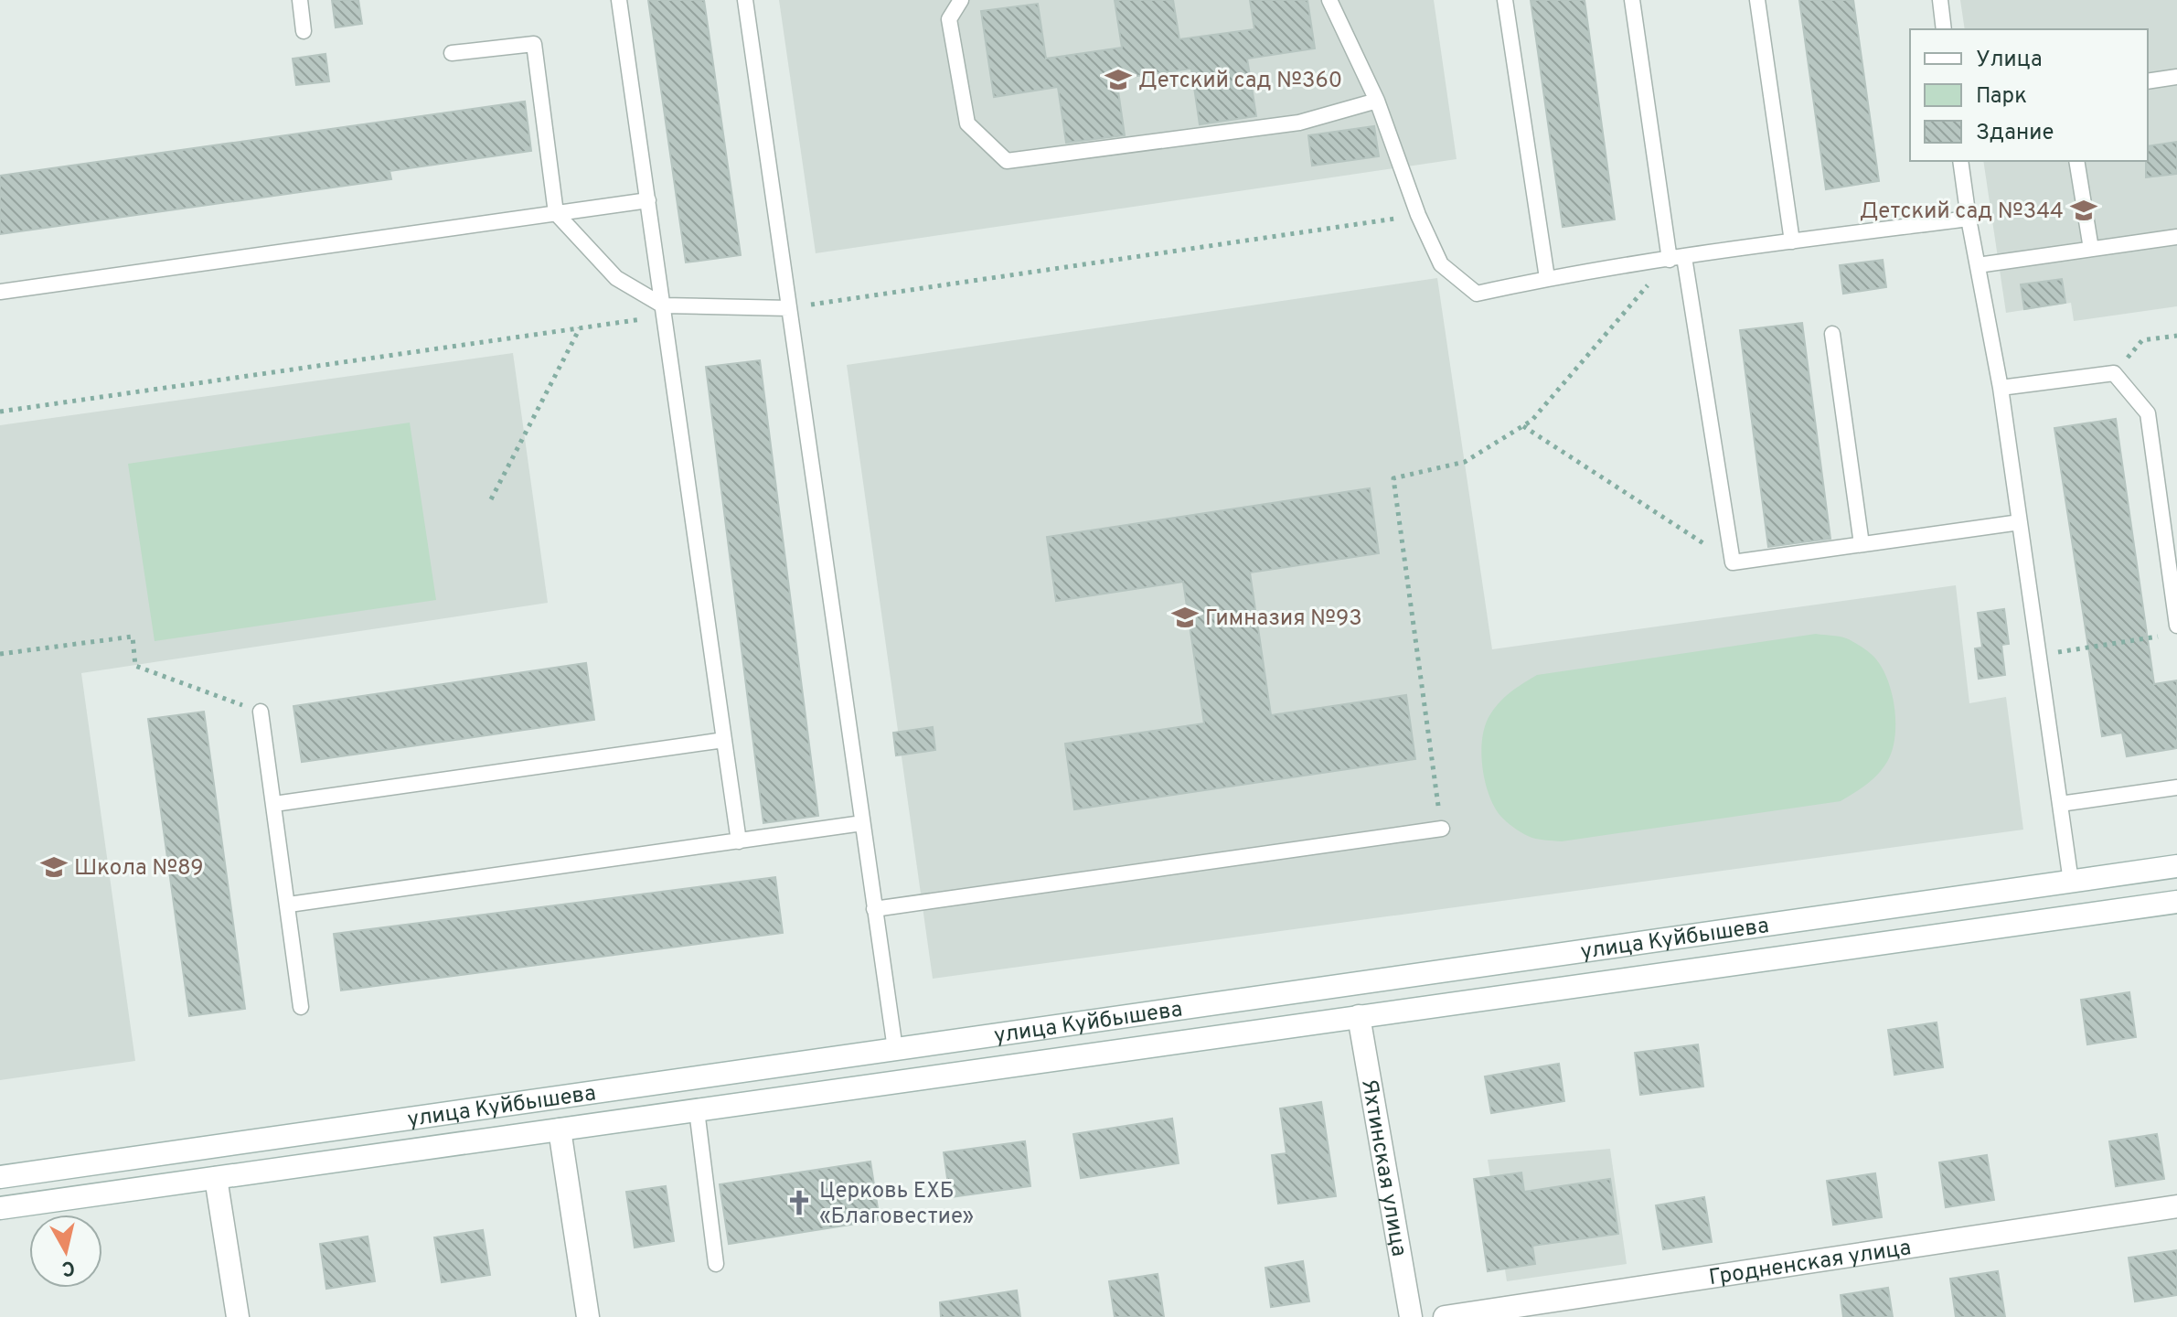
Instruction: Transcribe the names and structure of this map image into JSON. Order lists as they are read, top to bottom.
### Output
{
  "streets": {
    "main road": ["улица Куйбышева", "Яхтинская улица", "Гродненская улица"]
  },
  "crossings": [
    ["улица Куйбышева", "Яхтинская улица"]
  ],
  "places": {
    "school or university": [
      "Детский сад №360",
      "Детский сад №344",
      "Гимназия №93",
      "Школа №89"
    ],
    "church": ["Церковь ЕХБ «Благовестие»"]
  },
  "legend": ["Улица", "Парк", "Здание"],
  "north": "bottom"
}
